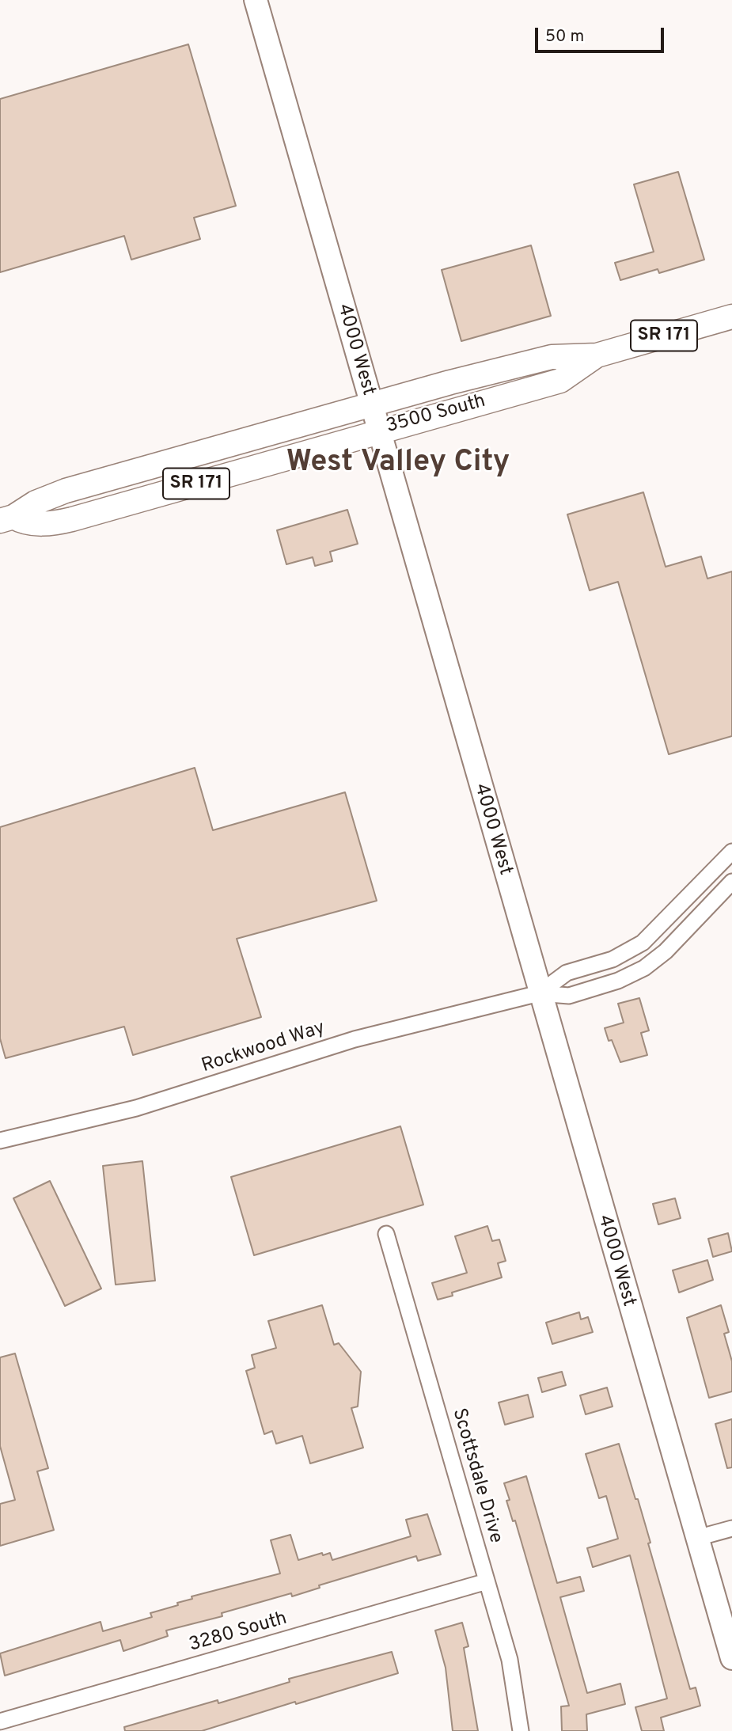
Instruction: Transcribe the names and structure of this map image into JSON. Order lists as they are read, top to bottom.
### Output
{
  "streets": {
    "main road": ["SR 171", "3500 South"],
    "street": [
      "4000 West",
      "Rockwood Way",
      "Scottsdale Drive",
      "3280 South"
    ]
  },
  "crossings": [
    ["4000 West", "3500 South"],
    ["4000 West", "Rockwood Way"],
    ["Scottsdale Drive", "3280 South"]
  ],
  "districts": ["West Valley City"],
  "scale_bar": "50 m"
}
